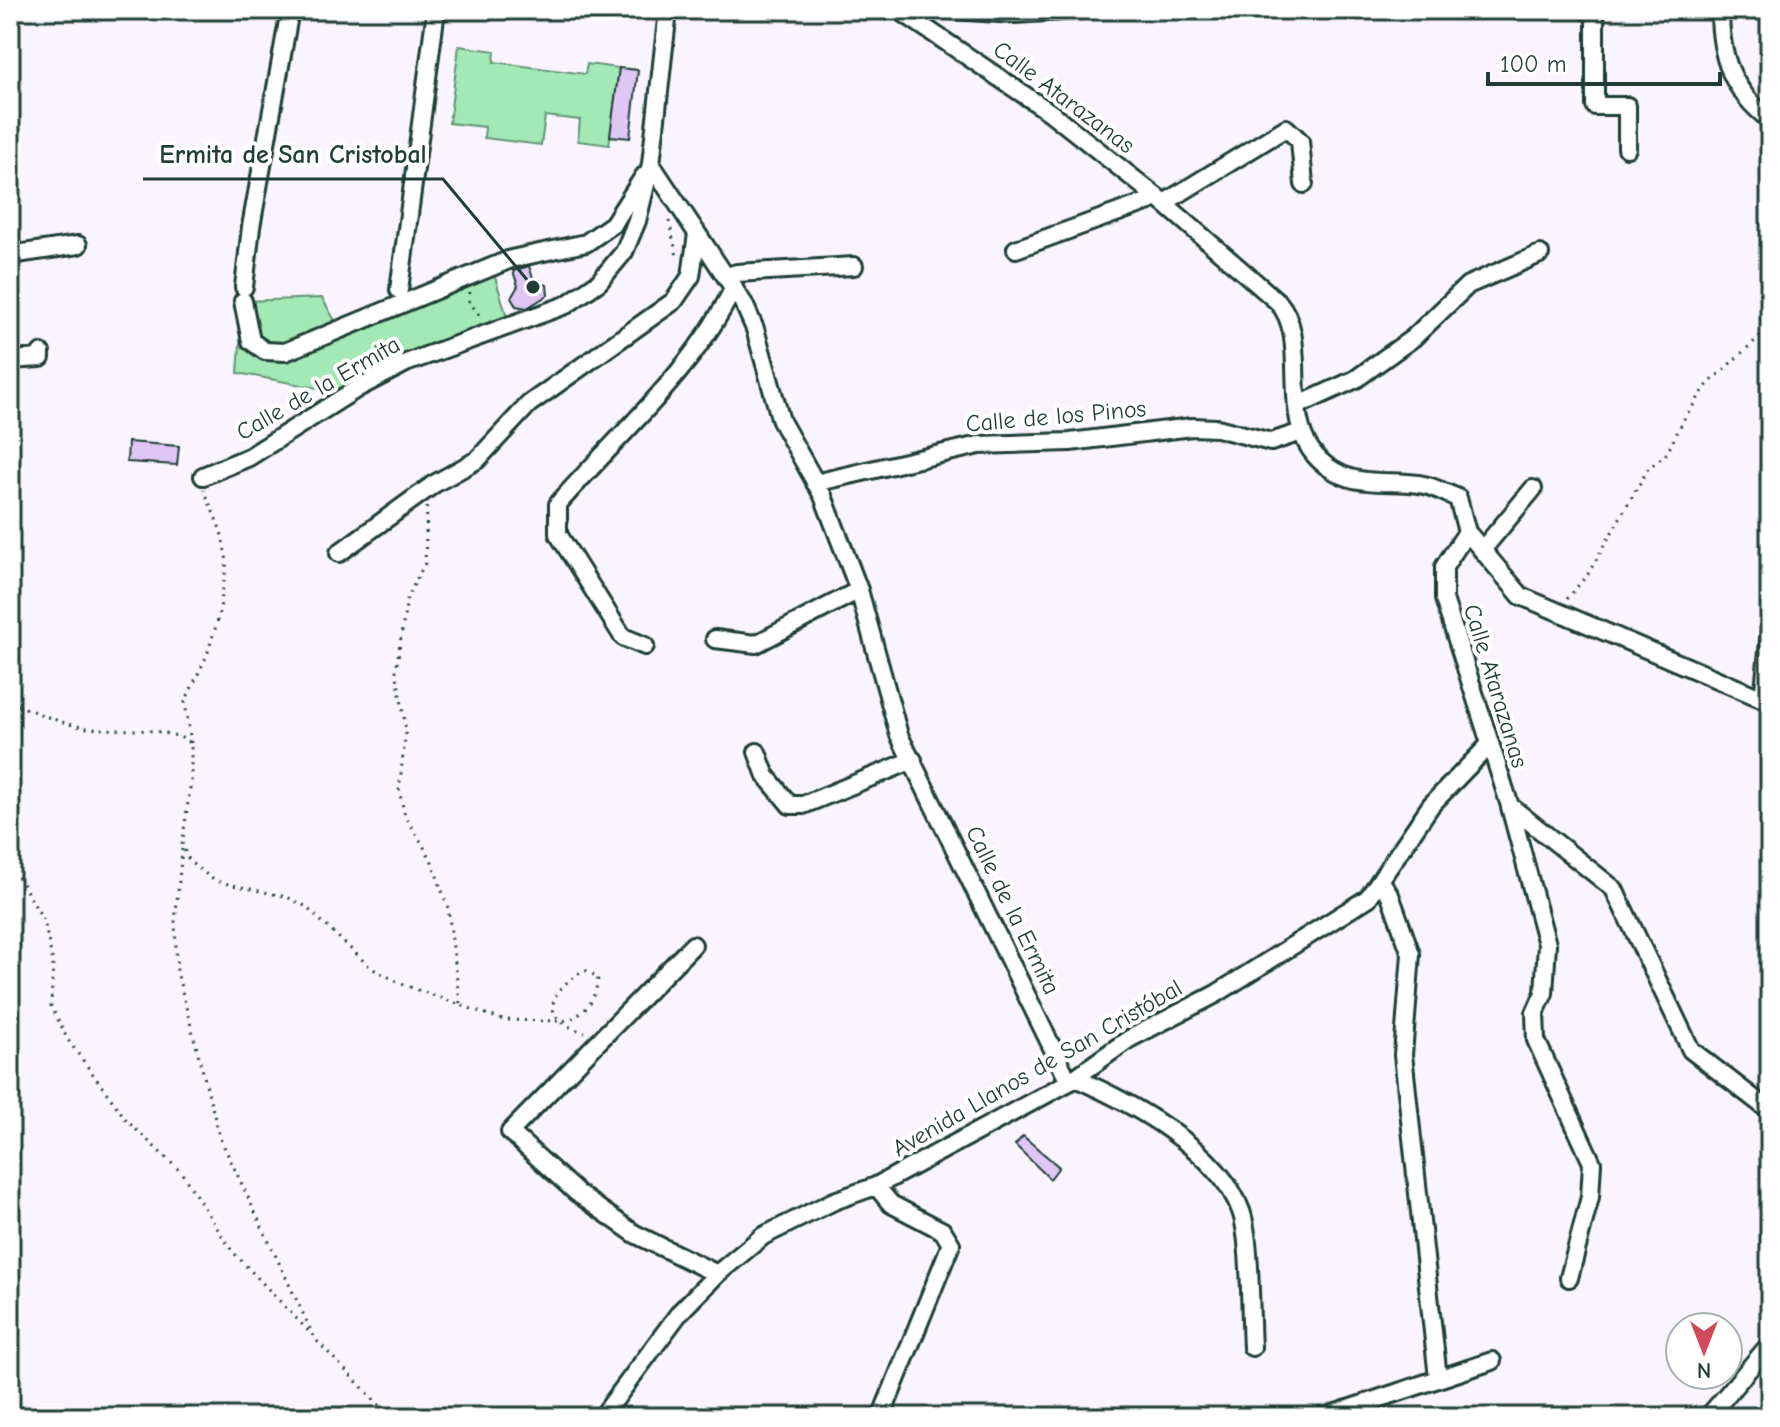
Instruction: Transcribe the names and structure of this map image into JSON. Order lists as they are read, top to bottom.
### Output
{
  "streets": {
    "street": [
      "Calle Atarazanas",
      "Calle de la Ermita",
      "Calle de los Pinos",
      "Avenida Llanos de San Cristóbal"
    ]
  },
  "crossings": [
    ["Calle Atarazanas", "Calle de los Pinos"],
    ["Calle Atarazanas", "Avenida Llanos de San Cristóbal"],
    ["Calle de la Ermita", "Calle de los Pinos"],
    ["Calle de la Ermita", "Avenida Llanos de San Cristóbal"]
  ],
  "places": ["Ermita de San Cristobal"],
  "scale_bar": "100 m",
  "north": "bottom"
}
